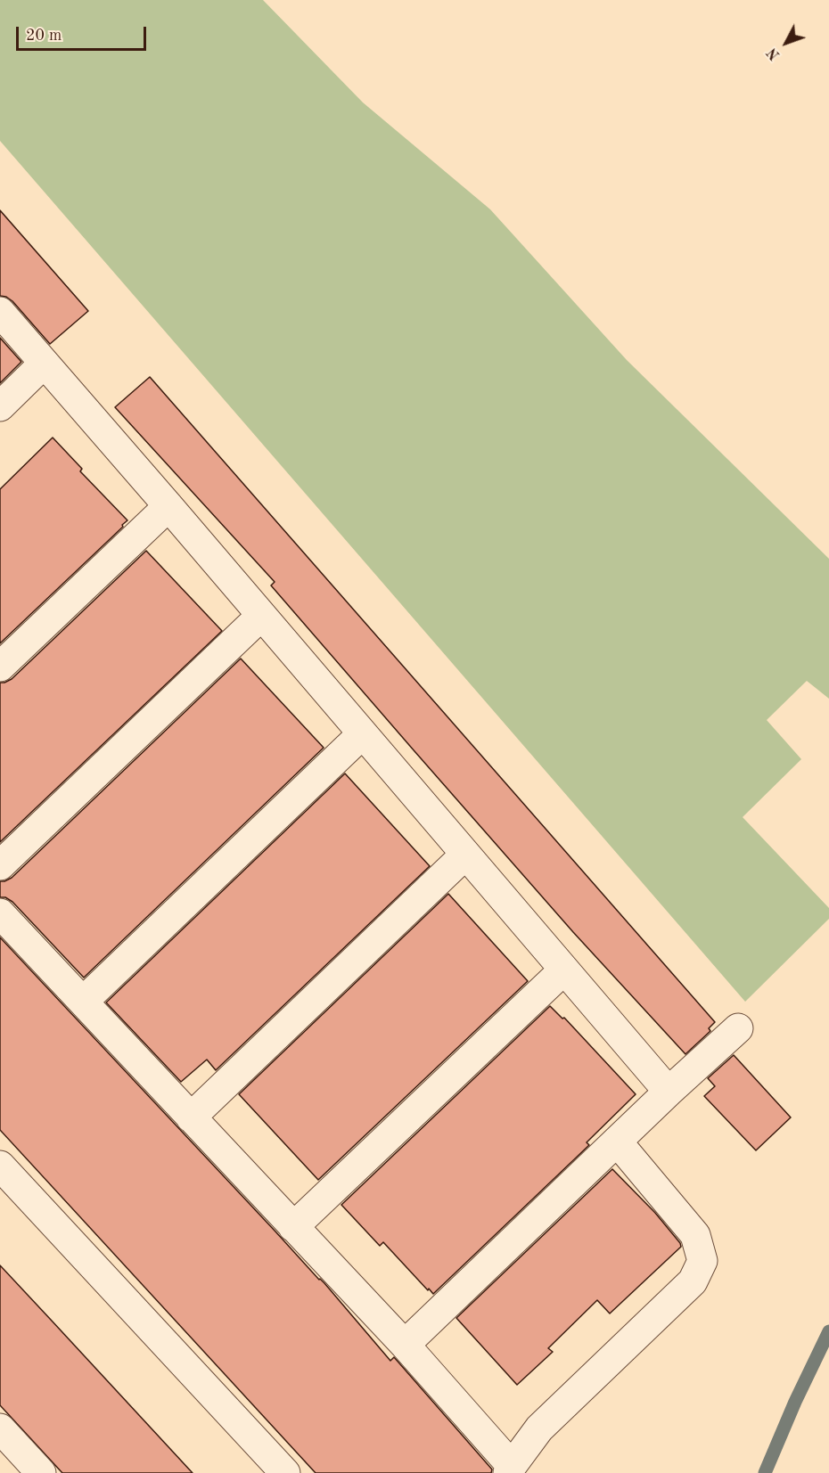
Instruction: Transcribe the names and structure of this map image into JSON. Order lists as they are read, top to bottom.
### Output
{
  "scale_bar": "20 m",
  "north": "bottom left"
}
